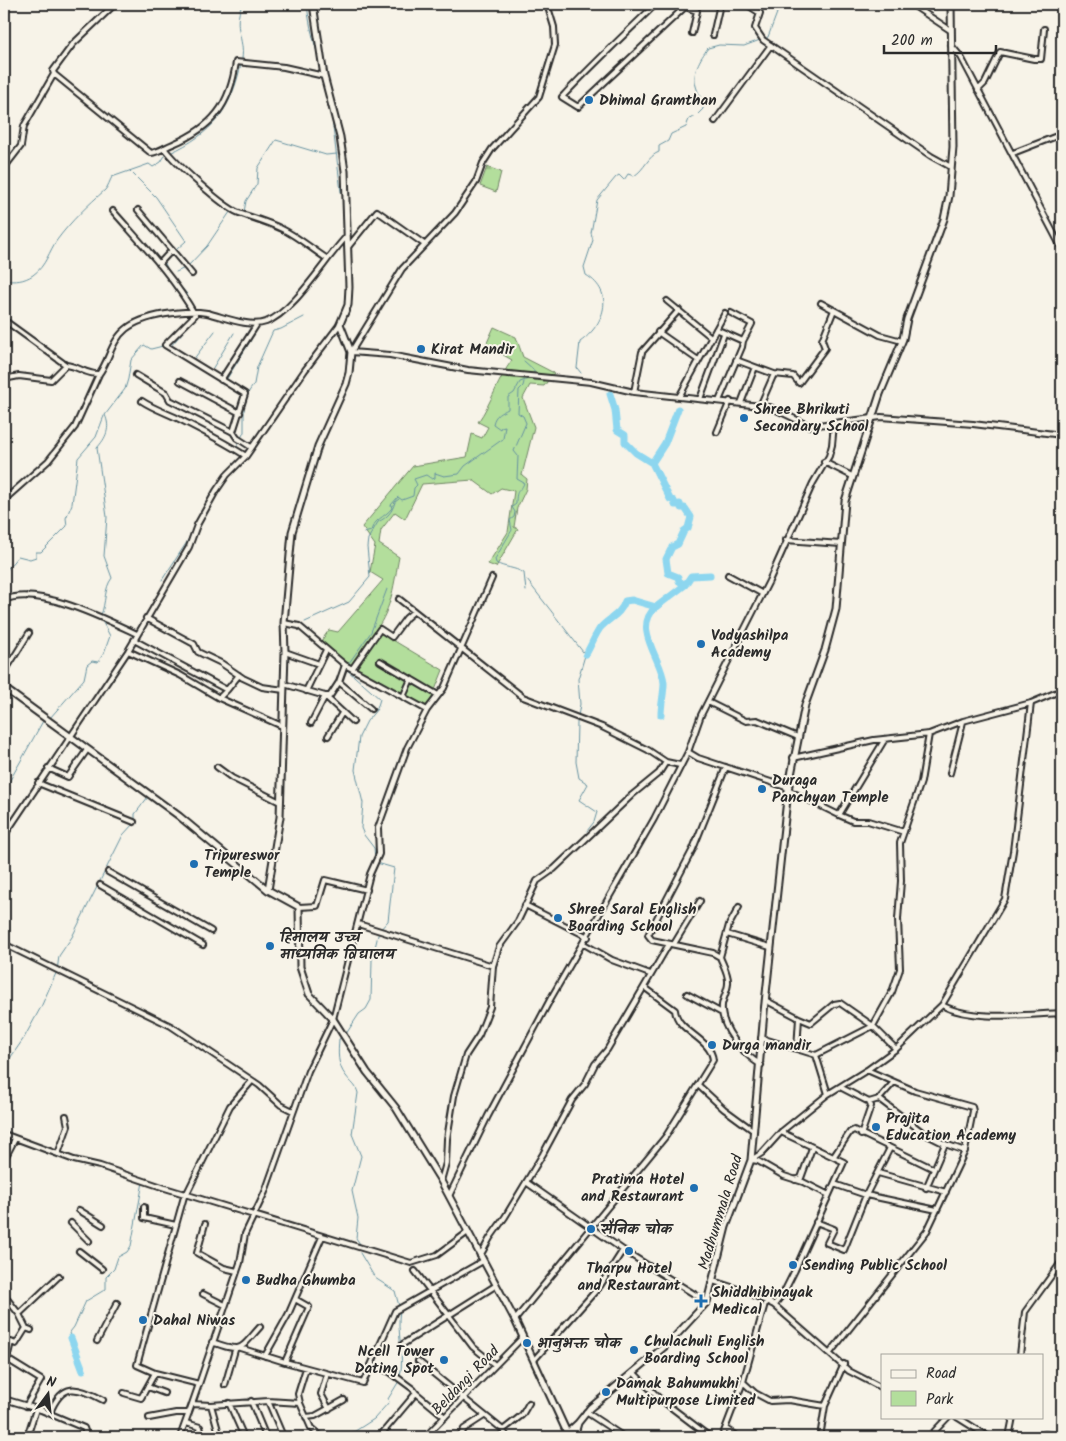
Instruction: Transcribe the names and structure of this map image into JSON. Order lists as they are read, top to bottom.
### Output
{
  "streets": {
    "street": ["Madhummala Road", "Beldangi Road"]
  },
  "places": {
    "other": [
      "Dhimal Gramthan",
      "Kirat Mandir",
      "Shree Bhrikuti Secondary School",
      "Vodyashilpa Academy",
      "Duraga Panchyan Temple",
      "Tripureswor Temple",
      "Shree Saral English Boarding School",
      "हिमालय उच्च माध्यमिक विद्यालय",
      "Durga mandir",
      "Prajita Education Academy",
      "Pratima Hotel and Restaurant",
      "सैनिक चोक",
      "Tharpu Hotel and Restaurant",
      "Sending Public School",
      "Budha Ghumba",
      "Dahal Niwas",
      "भानुभक्त चोक",
      "Chulachuli English Boarding School",
      "Ncell Tower Dating Spot",
      "Damak Bahumukhi Multipurpose Limited"
    ],
    "health": ["Shiddhibinayak Medical"]
  },
  "legend": ["Road", "Park"],
  "scale_bar": "200 m",
  "north": "top"
}
